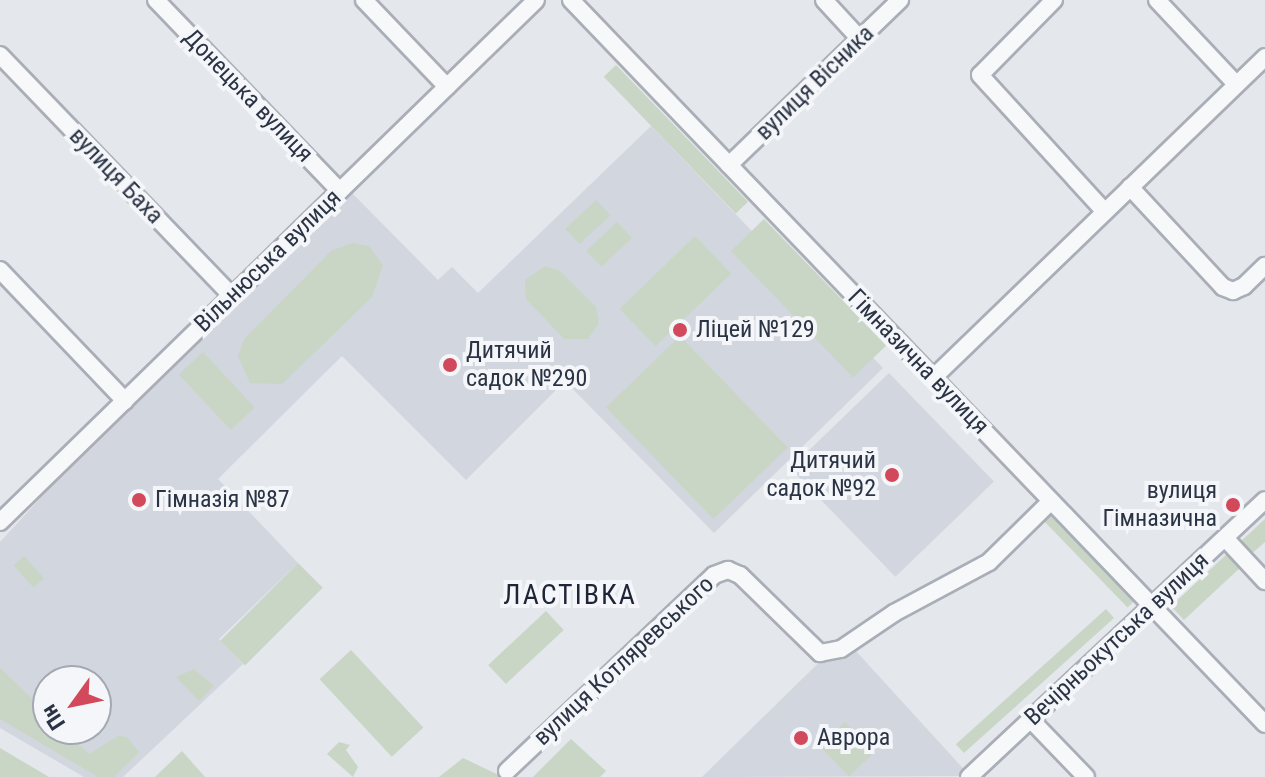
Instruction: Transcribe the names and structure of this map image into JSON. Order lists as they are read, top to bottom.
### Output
{
  "streets": {
    "street": [
      "вулиця Вісника",
      "Донецька вулиця",
      "вулиця Баха",
      "Вільнюська вулиця",
      "Гімназична вулиця",
      "Вечірньокутська вулиця",
      "вулиця Котляревського"
    ]
  },
  "crossings": [
    ["вулиця Вісника", "Гімназична вулиця"],
    ["Донецька вулиця", "Вільнюська вулиця"],
    ["вулиця Баха", "Вільнюська вулиця"],
    ["Гімназична вулиця", "Вечірньокутська вулиця"],
    ["Гімназична вулиця", "вулиця Котляревського"]
  ],
  "districts": ["ЛАСТІВКА"],
  "places": [
    "Ліцей №129",
    "Дитячий садок №290",
    "Дитячий садок №92",
    "Гімназія №87",
    "вулиця Гімназична",
    "Аврора"
  ],
  "north": "bottom left"
}
